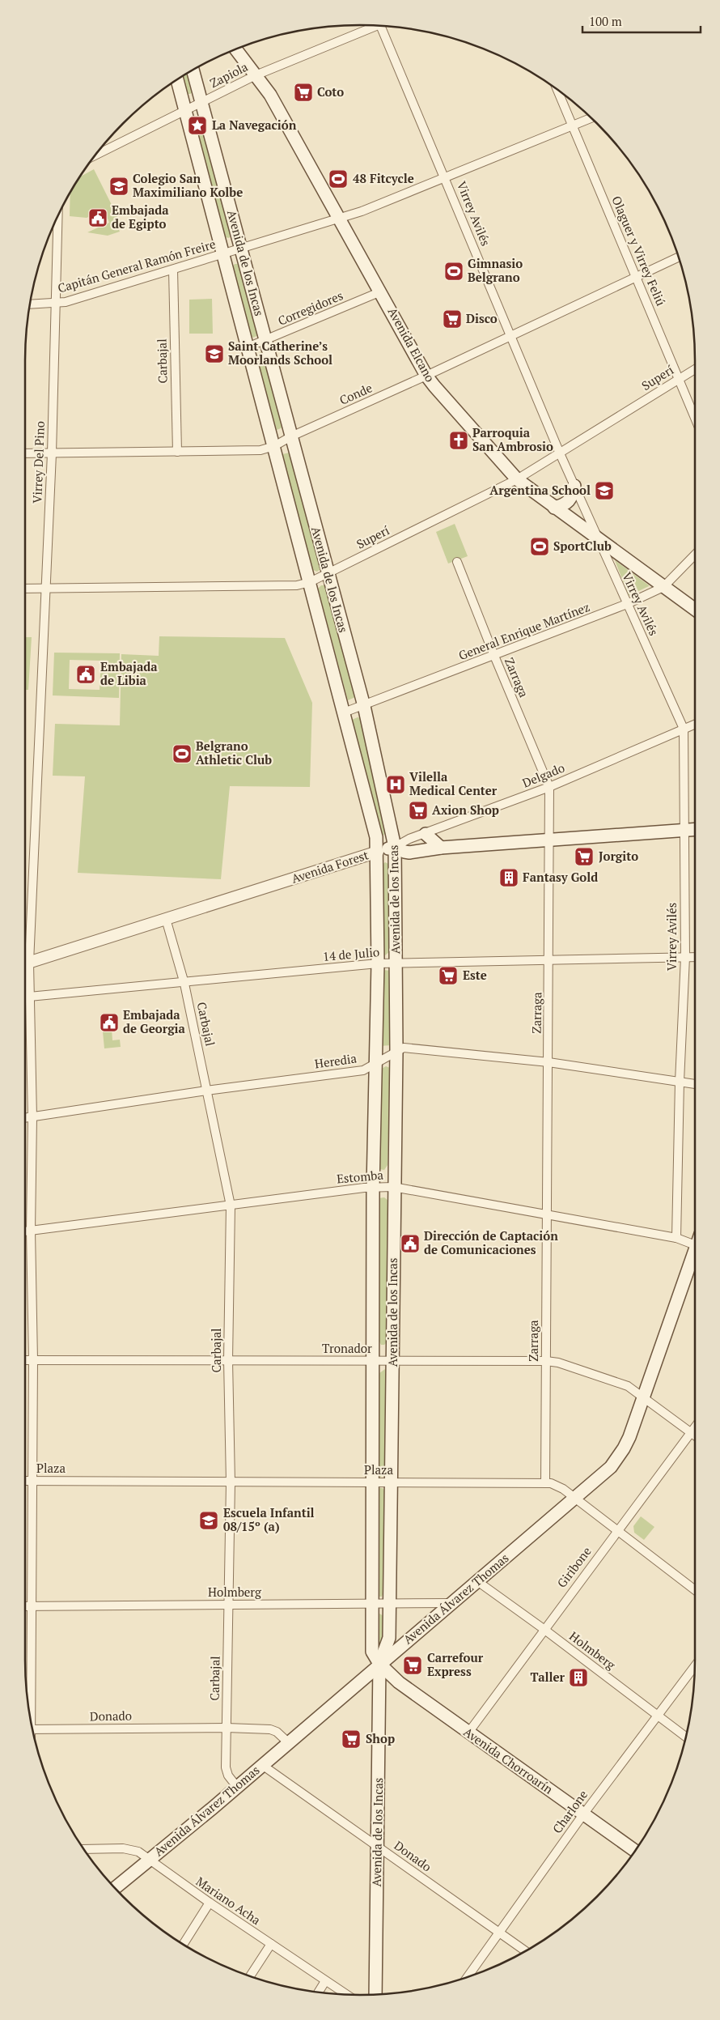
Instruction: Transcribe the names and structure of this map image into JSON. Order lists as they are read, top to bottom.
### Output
{
  "streets": {
    "main road": [
      "Avenida de los Incas",
      "Avenida Elcano",
      "Avenida Forest",
      "Avenida Álvarez Thomas",
      "Avenida Chorroarín"
    ],
    "street": [
      "Zapiola",
      "Virrey Avilés",
      "Olaguer y Virrey Feliú",
      "Capitán General Ramón Freire",
      "Corregidores",
      "Carbajal",
      "Superí",
      "Conde",
      "Virrey Del Pino",
      "General Enrique Martínez",
      "Zarraga",
      "Delgado",
      "14 de Julio",
      "Heredia",
      "Estomba",
      "Tronador",
      "Plaza",
      "Giribone",
      "Holmberg",
      "Donado",
      "Charlone",
      "Mariano Acha"
    ]
  },
  "crossings": [
    ["Zapiola", "Avenida de los Incas"],
    ["Zapiola", "Avenida Elcano"],
    ["Virrey Avilés", "Capitán General Ramón Freire"],
    ["Virrey Avilés", "Avenida Elcano"],
    ["Virrey Avilés", "Superí"],
    ["Virrey Avilés", "Conde"],
    ["Virrey Avilés", "General Enrique Martínez"],
    ["Virrey Avilés", "Delgado"],
    ["Virrey Avilés", "14 de Julio"],
    ["Virrey Avilés", "Heredia"],
    ["Virrey Avilés", "Estomba"],
    ["Olaguer y Virrey Feliú", "Capitán General Ramón Freire"],
    ["Olaguer y Virrey Feliú", "Superí"],
    ["Olaguer y Virrey Feliú", "Conde"],
    ["Avenida de los Incas", "Capitán General Ramón Freire"],
    ["Avenida de los Incas", "Corregidores"],
    ["Avenida de los Incas", "Superí"],
    ["Avenida de los Incas", "Conde"],
    ["Avenida de los Incas", "General Enrique Martínez"],
    ["Avenida de los Incas", "Delgado"],
    ["Avenida de los Incas", "Avenida Forest"],
    ["Avenida de los Incas", "14 de Julio"],
    ["Avenida de los Incas", "Heredia"],
    ["Avenida de los Incas", "Estomba"],
    ["Avenida de los Incas", "Tronador"],
    ["Avenida de los Incas", "Plaza"],
    ["Avenida de los Incas", "Holmberg"],
    ["Avenida de los Incas", "Avenida Álvarez Thomas"],
    ["Avenida de los Incas", "Donado"],
    ["Avenida de los Incas", "Avenida Chorroarín"],
    ["Capitán General Ramón Freire", "Avenida Elcano"],
    ["Capitán General Ramón Freire", "Carbajal"],
    ["Capitán General Ramón Freire", "Virrey Del Pino"],
    ["Corregidores", "Avenida Elcano"],
    ["Avenida Elcano", "Superí"],
    ["Avenida Elcano", "Conde"],
    ["Avenida Elcano", "General Enrique Martínez"],
    ["Carbajal", "Conde"],
    ["Carbajal", "Avenida Forest"],
    ["Carbajal", "14 de Julio"],
    ["Carbajal", "Heredia"],
    ["Carbajal", "Estomba"],
    ["Carbajal", "Tronador"],
    ["Carbajal", "Plaza"],
    ["Carbajal", "Holmberg"],
    ["Carbajal", "Avenida Álvarez Thomas"],
    ["Carbajal", "Donado"],
    ["Superí", "Virrey Del Pino"],
    ["Conde", "Virrey Del Pino"],
    ["Virrey Del Pino", "Avenida Forest"],
    ["Virrey Del Pino", "14 de Julio"],
    ["Virrey Del Pino", "Heredia"],
    ["Virrey Del Pino", "Estomba"],
    ["Virrey Del Pino", "Tronador"],
    ["Virrey Del Pino", "Plaza"],
    ["Virrey Del Pino", "Holmberg"],
    ["General Enrique Martínez", "Zarraga"],
    ["Zarraga", "Delgado"],
    ["Zarraga", "14 de Julio"],
    ["Zarraga", "Heredia"],
    ["Zarraga", "Estomba"],
    ["Zarraga", "Tronador"],
    ["Zarraga", "Plaza"],
    ["Delgado", "Avenida Forest"],
    ["Tronador", "Giribone"],
    ["Tronador", "Avenida Álvarez Thomas"],
    ["Plaza", "Giribone"],
    ["Plaza", "Avenida Álvarez Thomas"],
    ["Giribone", "Holmberg"],
    ["Giribone", "Avenida Chorroarín"],
    ["Holmberg", "Avenida Álvarez Thomas"],
    ["Holmberg", "Charlone"],
    ["Avenida Álvarez Thomas", "Donado"],
    ["Avenida Álvarez Thomas", "Avenida Chorroarín"],
    ["Avenida Álvarez Thomas", "Mariano Acha"],
    ["Donado", "Charlone"],
    ["Avenida Chorroarín", "Charlone"]
  ],
  "places": {
    "supermarket": [
      "Coto",
      "Disco",
      "Axion Shop",
      "Jorgito",
      "Este",
      "Carrefour Express",
      "Shop"
    ],
    "place": ["La Navegación"],
    "sports": [
      "48 Fitcycle",
      "Gimnasio Belgrano",
      "SportClub",
      "Belgrano Athletic Club"
    ],
    "school or university": [
      "Colegio San Maximiliano Kolbe",
      "Saint Catherine’s Moorlands School",
      "Argentina School",
      "Escuela Infantil 08/15º (a)"
    ],
    "public building": [
      "Embajada de Egipto",
      "Embajada de Libia",
      "Embajada de Georgia",
      "Dirección de Captación de Comunicaciones"
    ],
    "church": ["Parroquia San Ambrosio"],
    "hospital": ["Vilella Medical Center"],
    "building": ["Fantasy Gold", "Taller"]
  },
  "scale_bar": "100 m"
}
